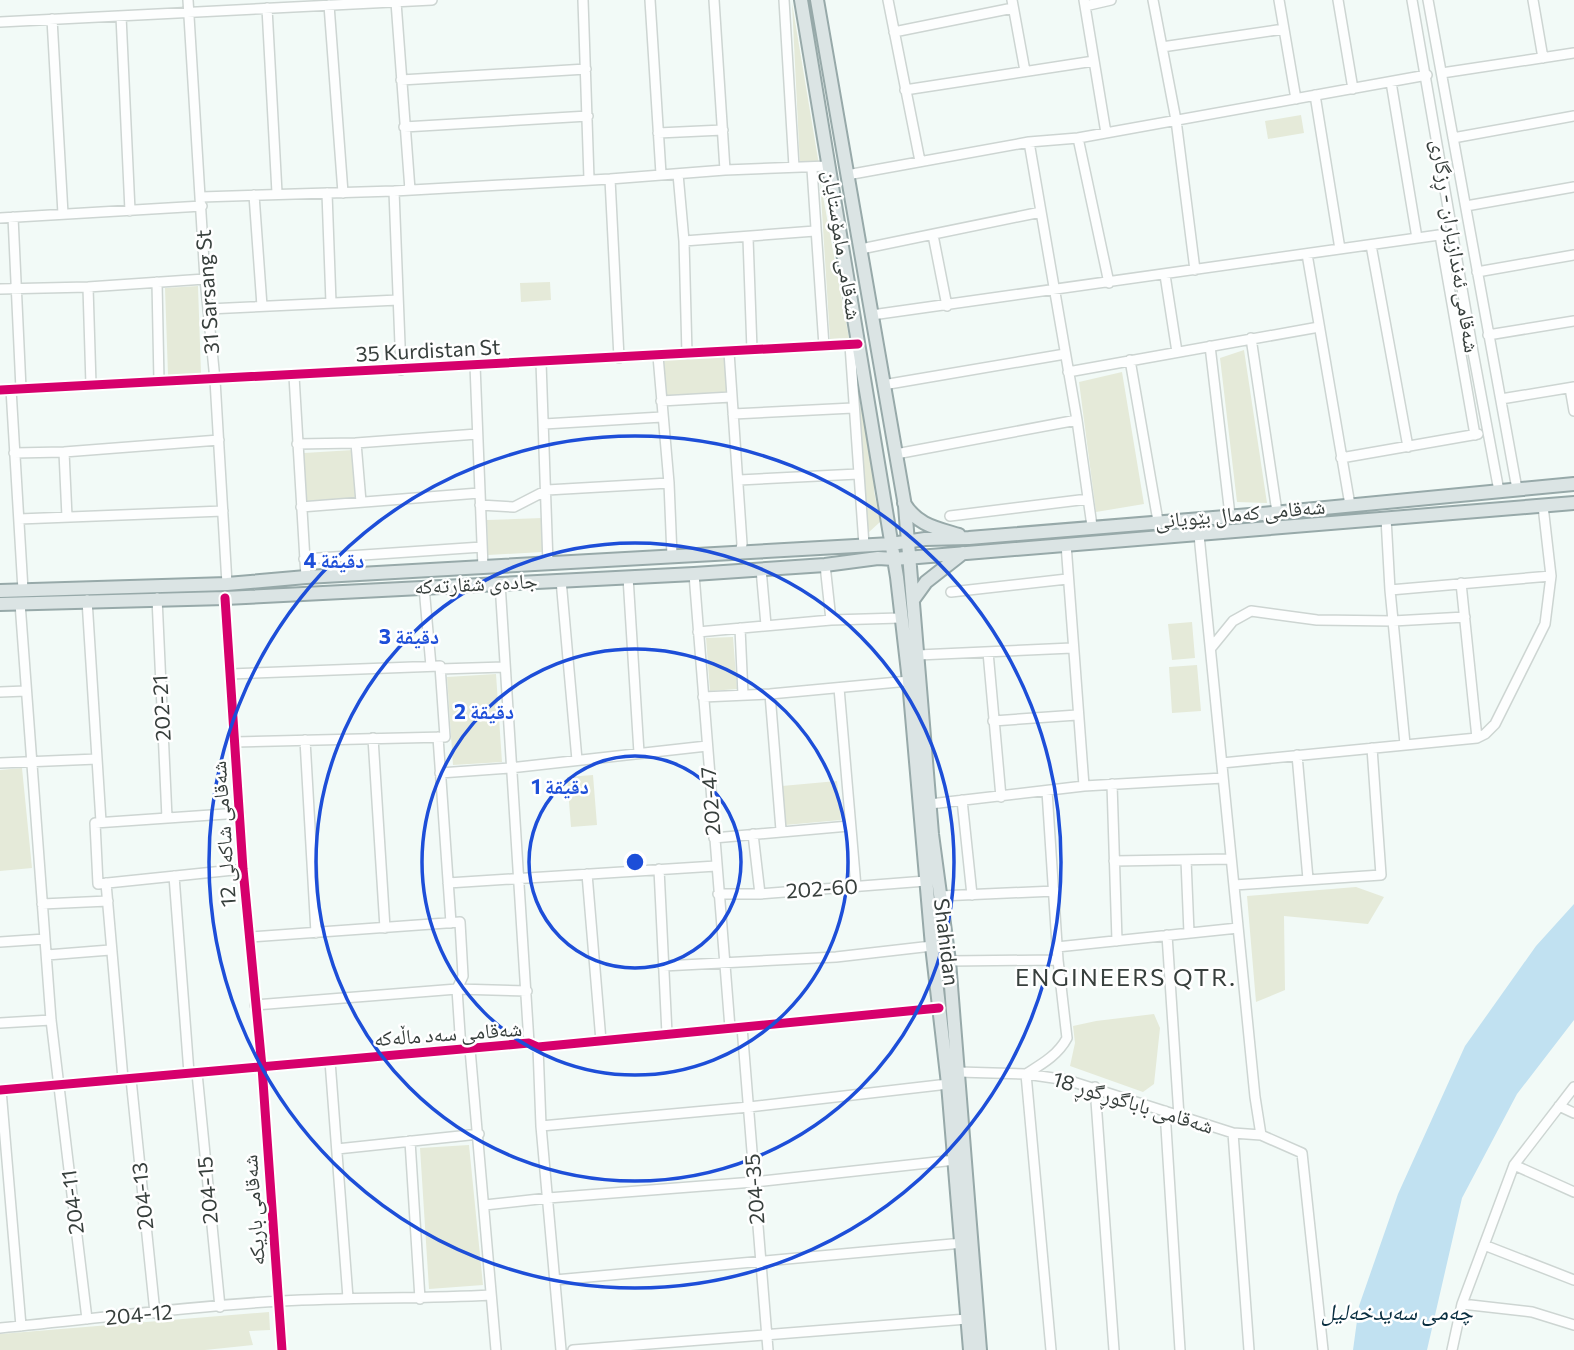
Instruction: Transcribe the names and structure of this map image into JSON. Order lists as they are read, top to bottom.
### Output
{
  "streets": {
    "main road": [
      "شەقامی مامۆستایان",
      "شەقامی کەمال بێویانی",
      "جادەی شقارتەکە",
      "Shahidan"
    ],
    "street": [
      "شەقامی ئەندازیاران - ڕزگاری",
      "31 Sarsang St",
      "35 Kurdistan St",
      "202-21",
      "202-47",
      "شەقامی شاکەلی 12",
      "202-60",
      "شەقامی سەد ماڵەکە",
      "شەقامی باباگوڕگوڕ 18",
      "204-35",
      "204-15",
      "204-13",
      "204-11",
      "شەقامی باریکە",
      "204-12"
    ]
  },
  "crossings": [
    ["شەقامی مامۆستایان", "35 Kurdistan St"],
    ["شەقامی مامۆستایان", "شەقامی کەمال بێویانی"],
    ["شەقامی مامۆستایان", "جادەی شقارتەکە"],
    ["شەقامی مامۆستایان", "Shahidan"],
    ["شەقامی ئەندازیاران - ڕزگاری", "شەقامی کەمال بێویانی"],
    ["31 Sarsang St", "35 Kurdistan St"],
    ["31 Sarsang St", "جادەی شقارتەکە"],
    ["35 Kurdistan St", "204-11"],
    ["شەقامی کەمال بێویانی", "جادەی شقارتەکە"],
    ["شەقامی کەمال بێویانی", "Shahidan"],
    ["جادەی شقارتەکە", "202-21"],
    ["جادەی شقارتەکە", "202-47"],
    ["جادەی شقارتەکە", "شەقامی شاکەلی 12"],
    ["جادەی شقارتەکە", "Shahidan"],
    ["جادەی شقارتەکە", "204-11"],
    ["202-47", "202-60"],
    ["202-47", "شەقامی سەد ماڵەکە"],
    ["شەقامی شاکەلی 12", "شەقامی سەد ماڵەکە"],
    ["شەقامی شاکەلی 12", "شەقامی باریکە"],
    ["Shahidan", "شەقامی باباگوڕگوڕ 18"],
    ["شەقامی سەد ماڵەکە", "204-35"],
    ["شەقامی سەد ماڵەکە", "204-15"],
    ["شەقامی سەد ماڵەکە", "204-13"],
    ["شەقامی سەد ماڵەکە", "204-11"],
    ["شەقامی سەد ماڵەکە", "شەقامی باریکە"],
    ["204-15", "204-12"],
    ["204-13", "204-12"],
    ["204-11", "204-12"],
    ["شەقامی باریکە", "204-12"]
  ],
  "districts": ["ENGINEERS QTR."],
  "water": ["چەمی سەیدخەلیل"],
  "rings": [
    "4 دقيقة",
    "3 دقيقة",
    "2 دقيقة",
    "1 دقيقة"
  ]
}
